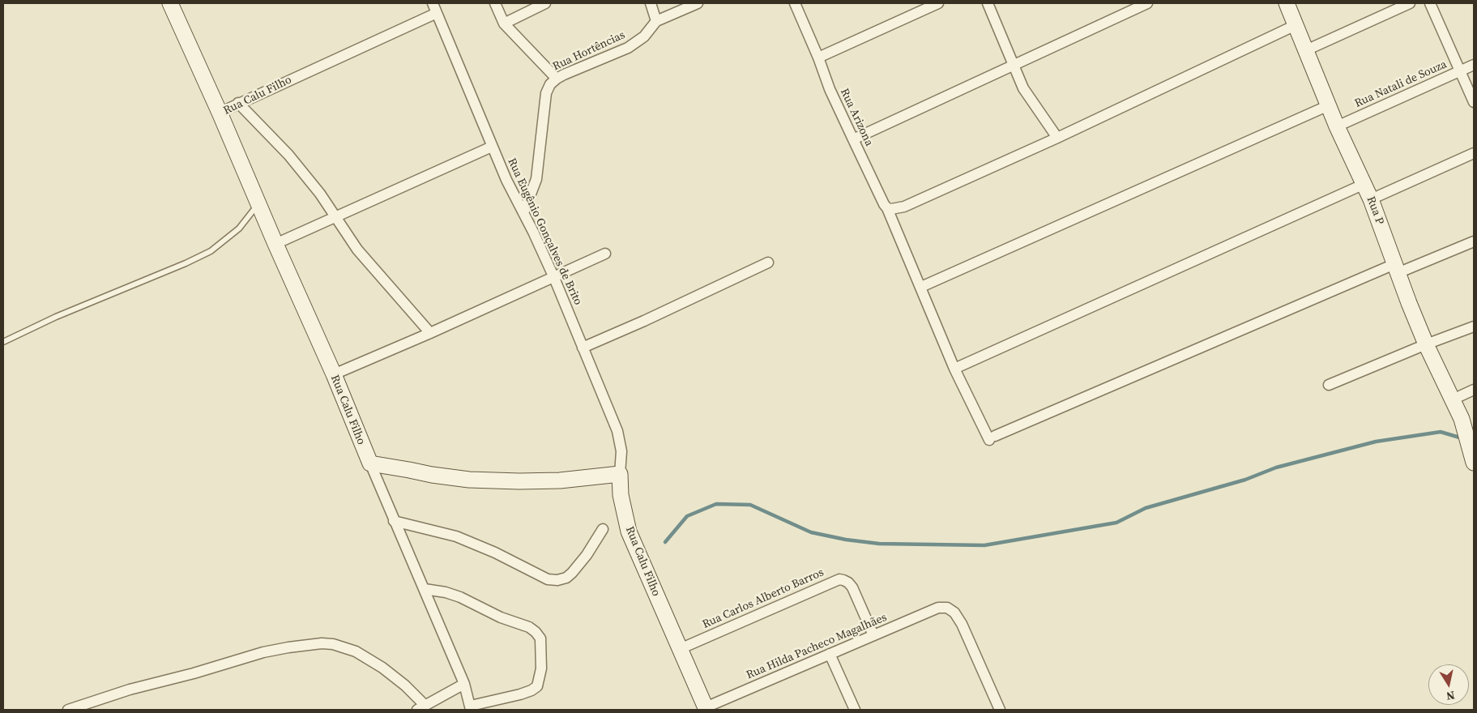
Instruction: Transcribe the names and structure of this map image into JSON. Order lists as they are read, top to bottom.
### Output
{
  "streets": {
    "street": [
      "Rua Hortências",
      "Rua Natali de Souza",
      "Rua Calu Filho",
      "Rua Arizona",
      "Rua P",
      "Rua Eugênio Gonçalves de Brito",
      "Rua Carlos Alberto Barros",
      "Rua Hilda Pacheco Magalhães"
    ]
  },
  "crossings": [
    ["Rua Natali de Souza", "Rua P"],
    ["Rua Calu Filho", "Rua Eugênio Gonçalves de Brito"],
    ["Rua Calu Filho", "Rua Carlos Alberto Barros"],
    ["Rua Calu Filho", "Rua Hilda Pacheco Magalhães"],
    ["Rua Arizona", "Rua P"],
    ["Rua Carlos Alberto Barros", "Rua Hilda Pacheco Magalhães"]
  ],
  "north": "bottom"
}
